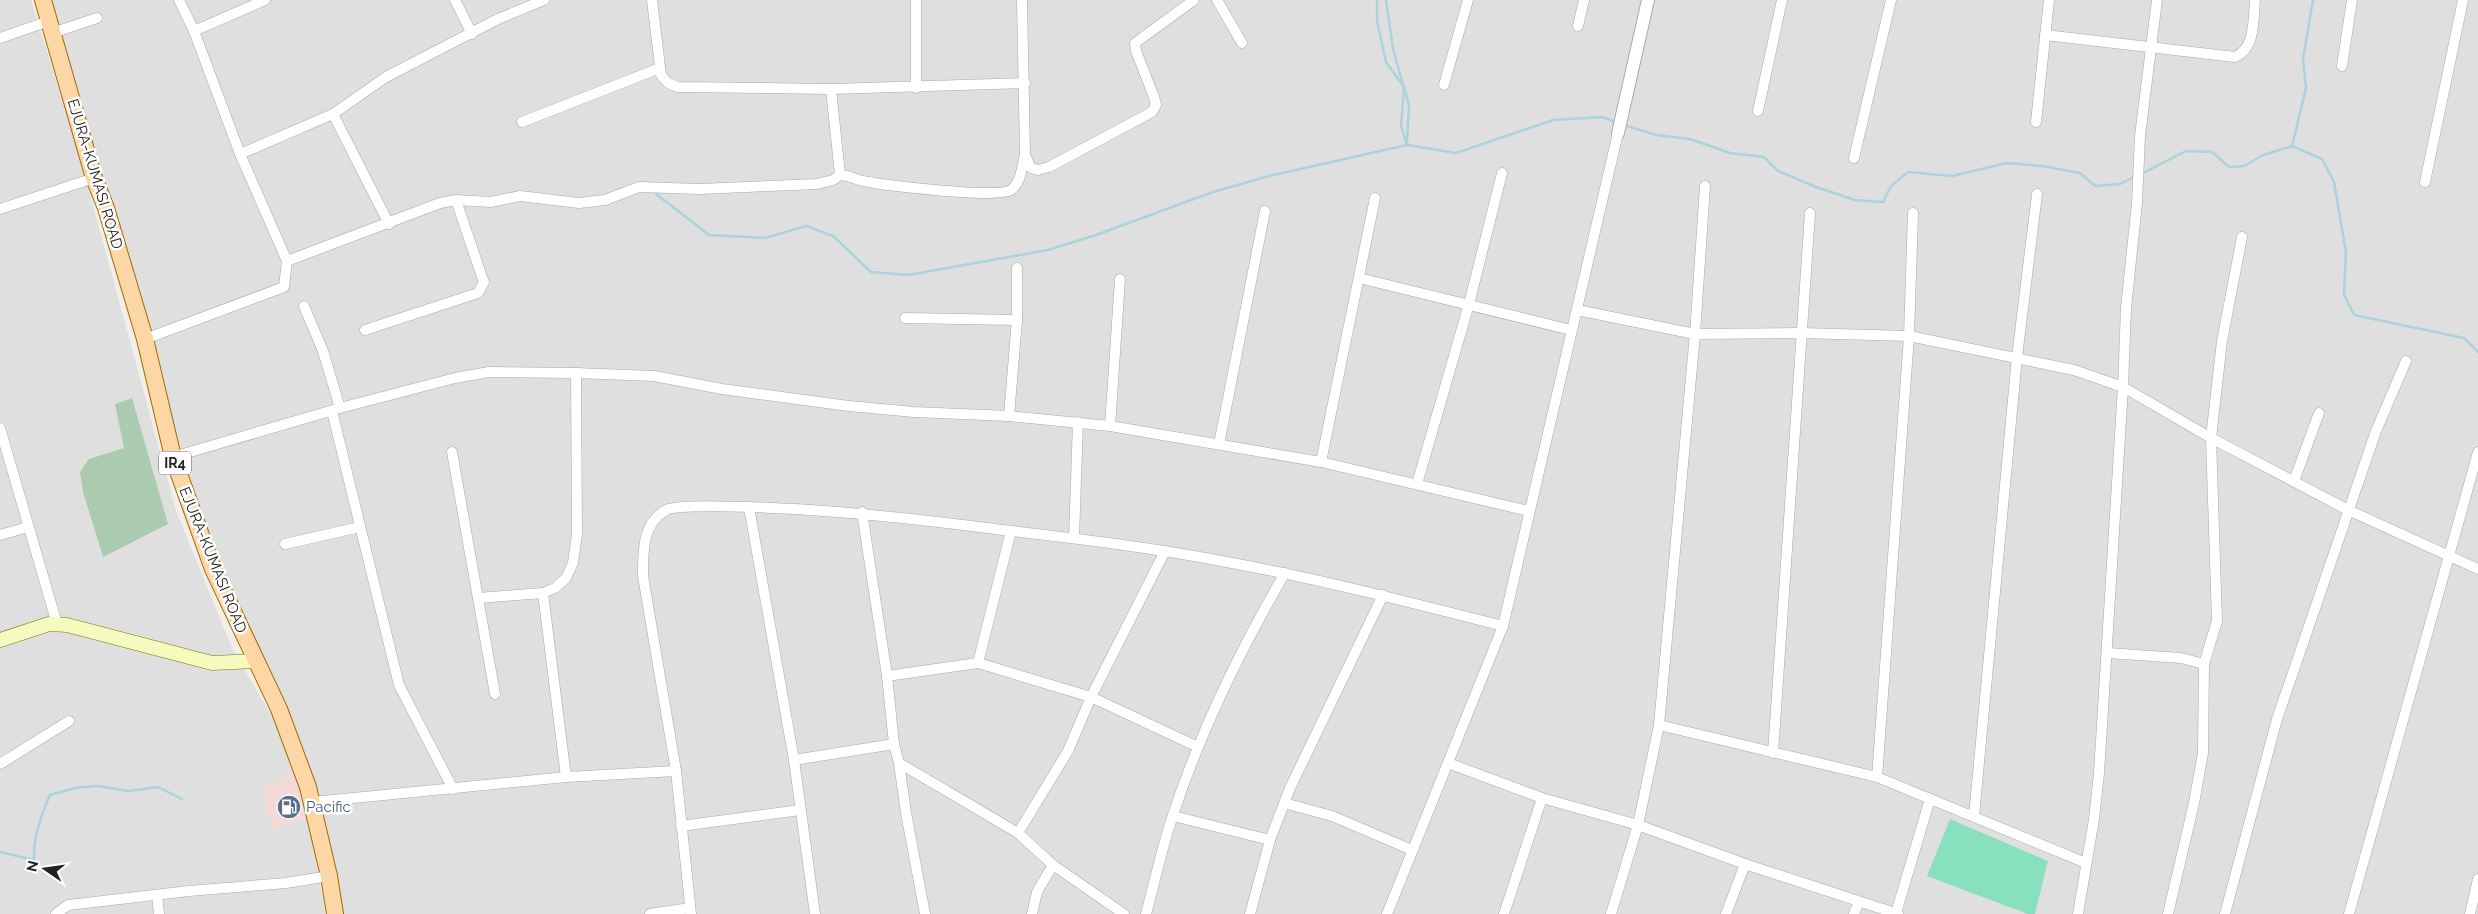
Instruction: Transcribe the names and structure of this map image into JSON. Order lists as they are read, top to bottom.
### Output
{
  "streets": {
    "main road": ["EJURA-KUMASI ROAD", "IR4"]
  },
  "places": {
    "fuel station": ["Pacific"]
  },
  "north": "left"
}
